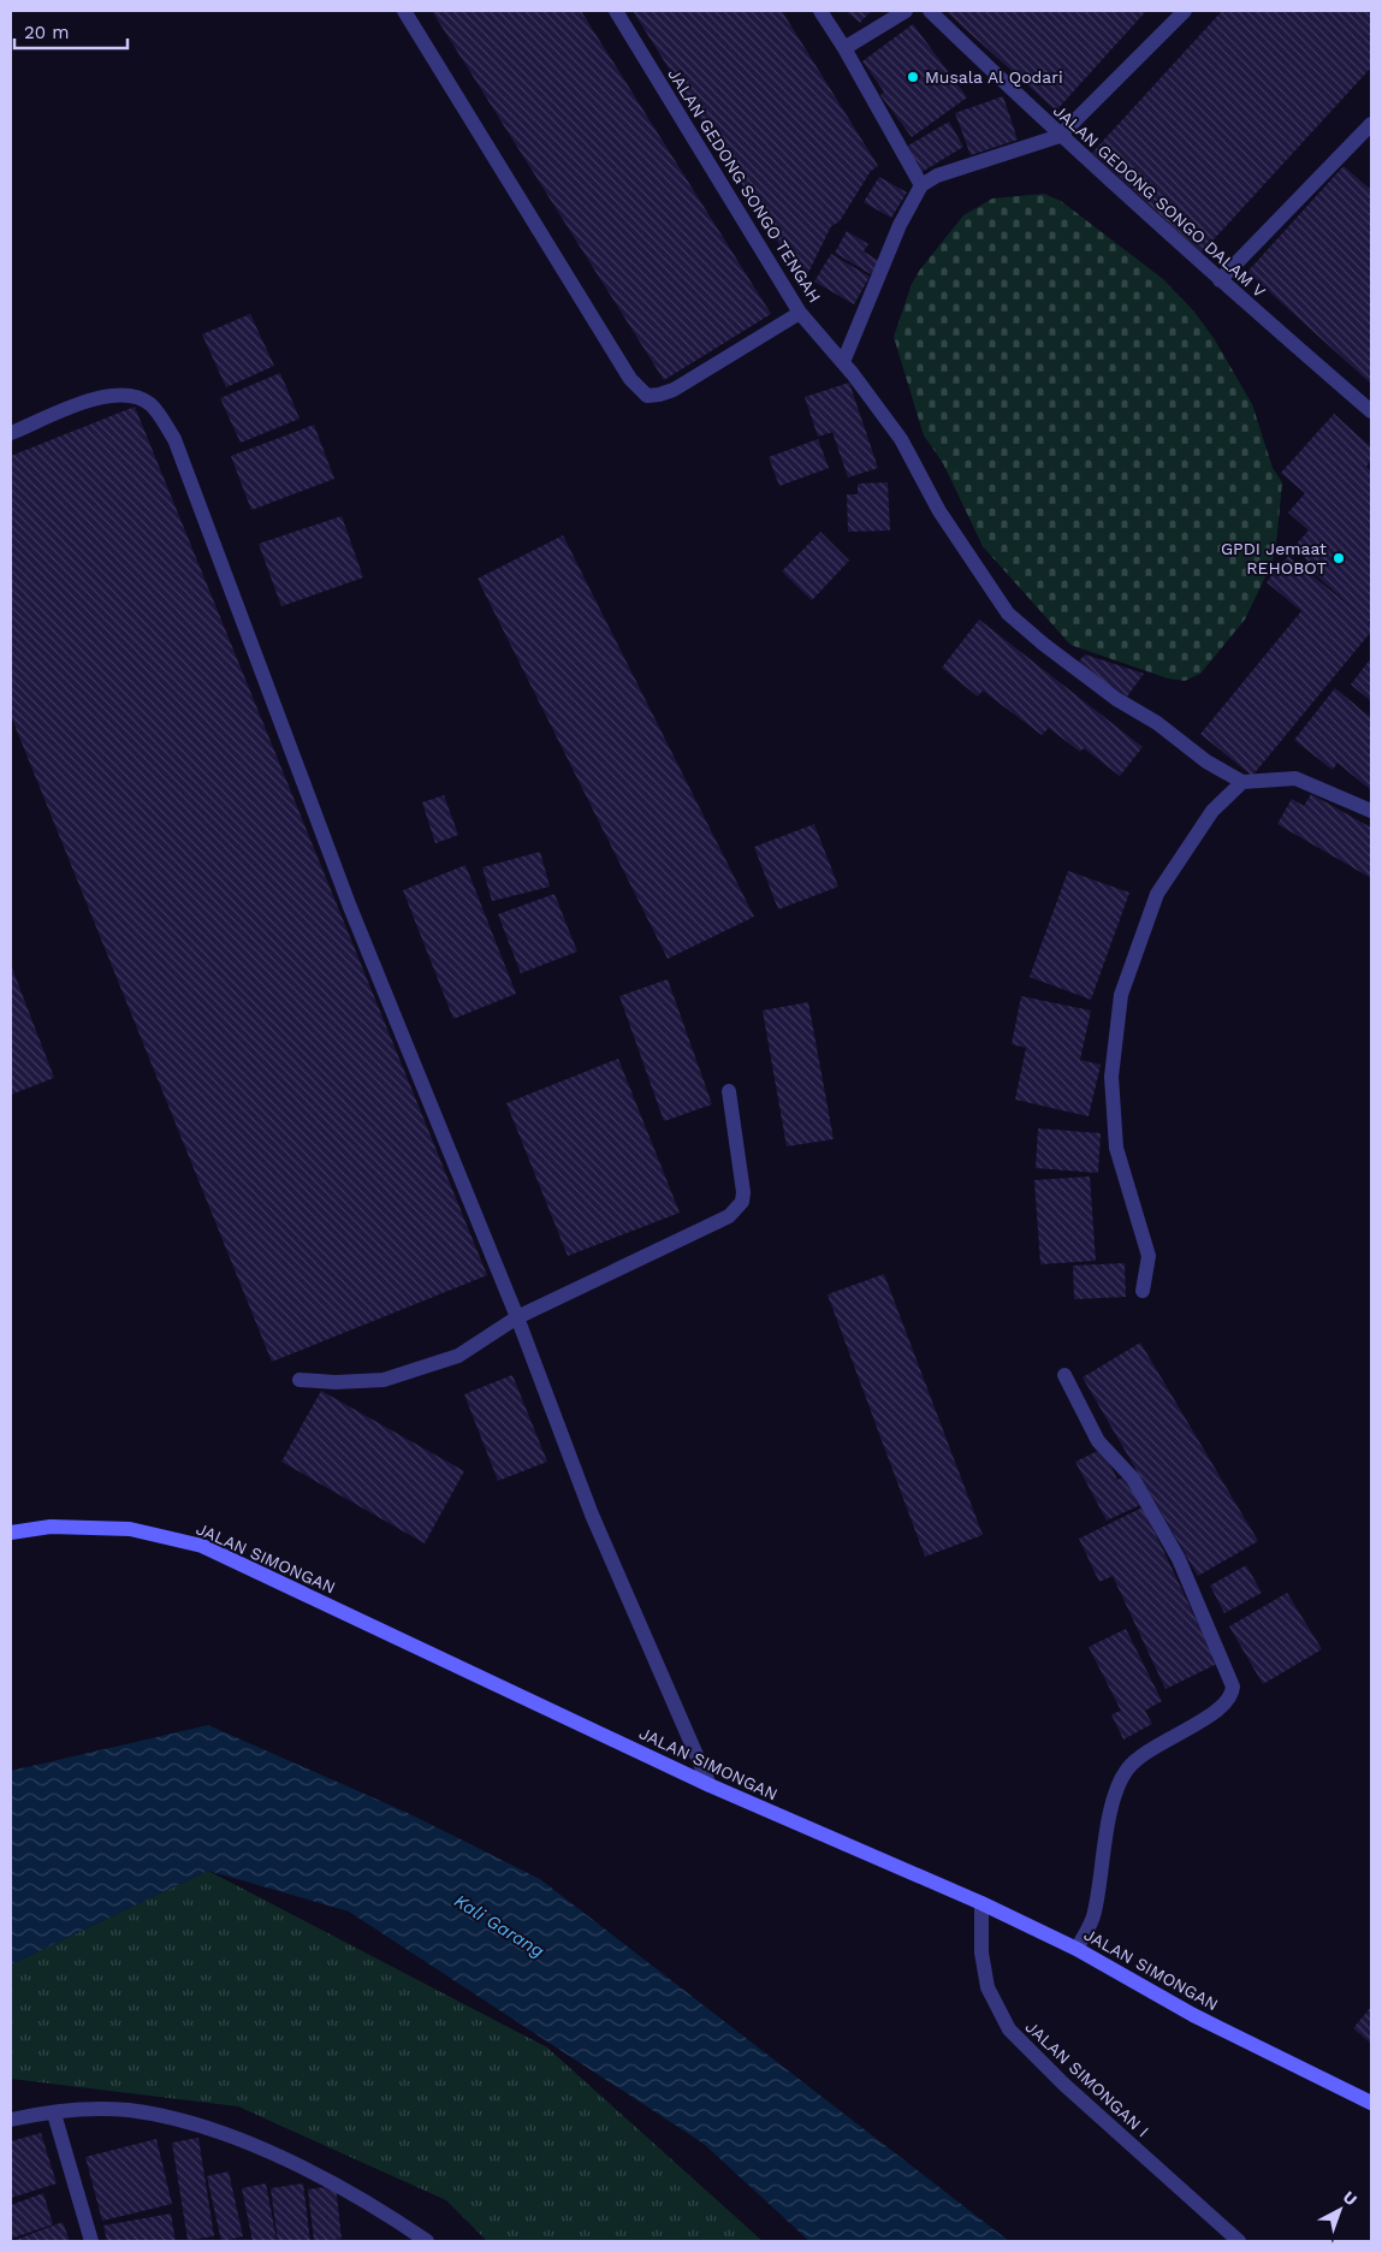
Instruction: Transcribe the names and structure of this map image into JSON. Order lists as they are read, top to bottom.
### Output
{
  "streets": {
    "main road": ["JALAN SIMONGAN"],
    "street": ["JALAN GEDONG SONGO TENGAH", "JALAN GEDONG SONGO DALAM V", "JALAN SIMONGAN I"]
  },
  "crossings": [
    ["JALAN SIMONGAN", "JALAN SIMONGAN I"]
  ],
  "water": ["Kali Garang"],
  "places": ["Musala Al Qodari", "GPDI Jemaat REHOBOT"],
  "scale_bar": "20 m",
  "north": "top right"
}
